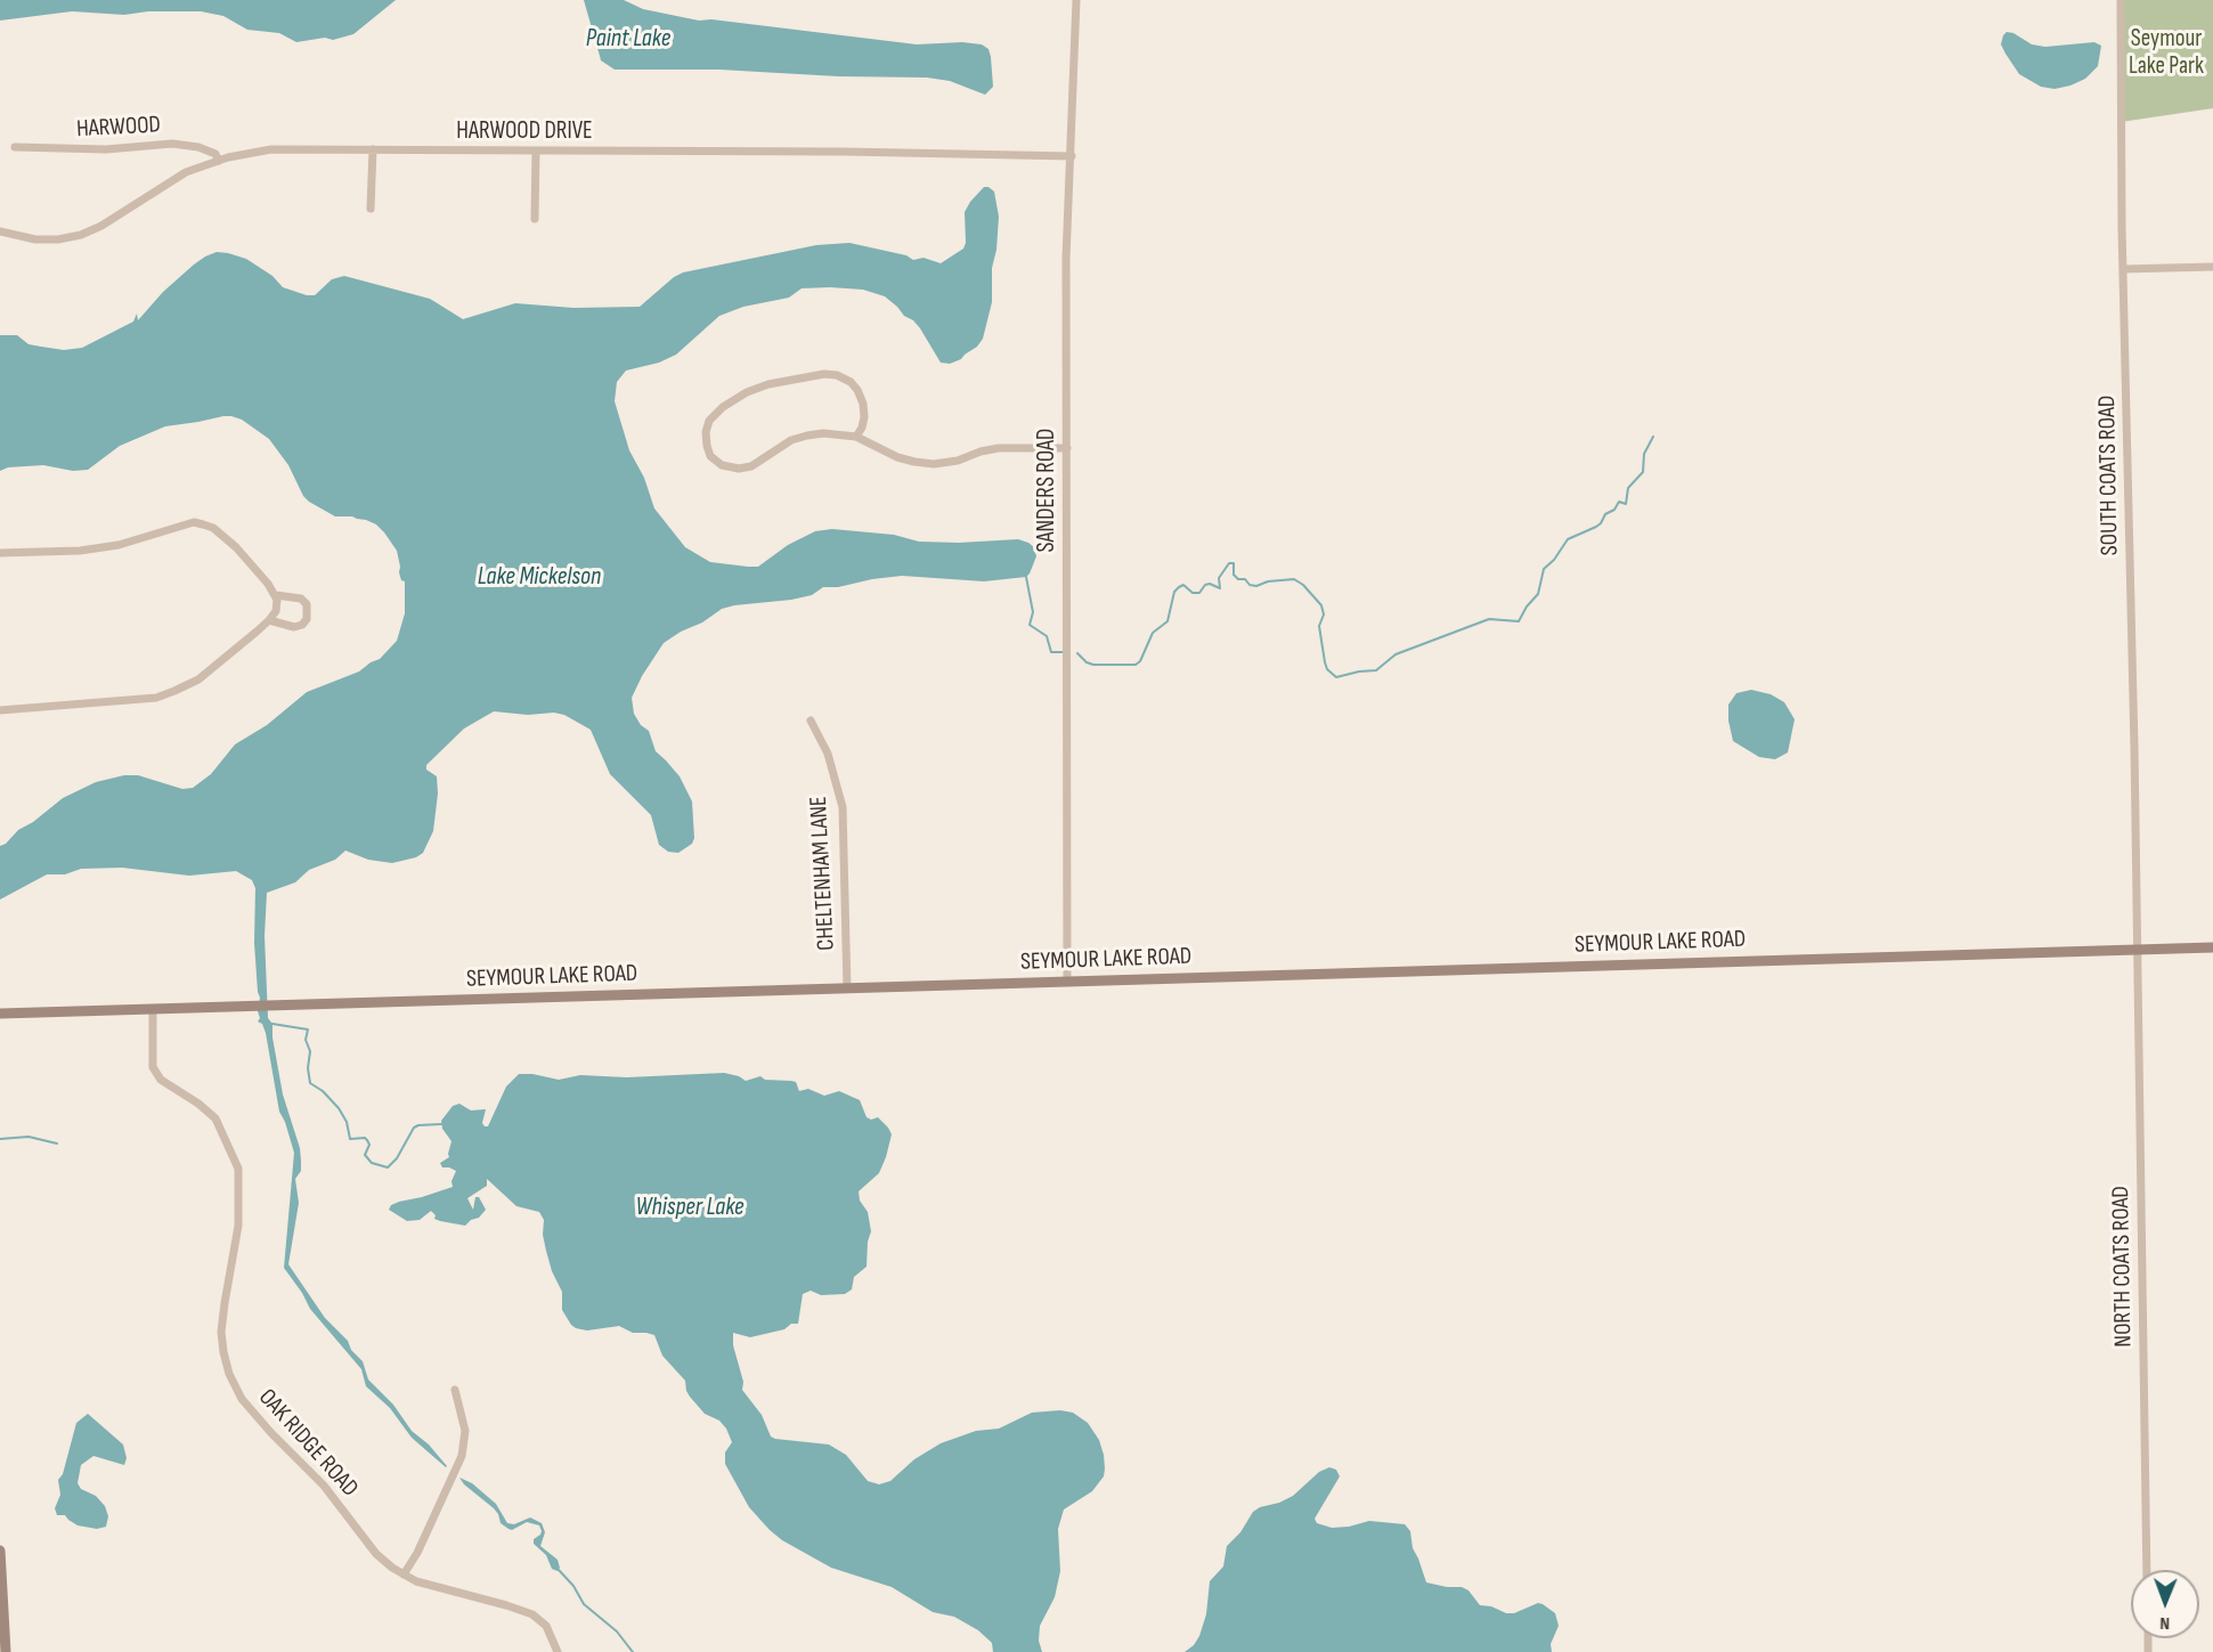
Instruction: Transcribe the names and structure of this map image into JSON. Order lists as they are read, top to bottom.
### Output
{
  "streets": {
    "street": [
      "HARWOOD",
      "HARWOOD DRIVE",
      "SOUTH COATS ROAD",
      "SANDERS ROAD",
      "CHELTENHAM LANE",
      "SEYMOUR LAKE ROAD",
      "NORTH COATS ROAD",
      "OAK RIDGE ROAD"
    ]
  },
  "crossings": [
    ["HARWOOD", "HARWOOD DRIVE"],
    ["HARWOOD DRIVE", "SANDERS ROAD"],
    ["SOUTH COATS ROAD", "SEYMOUR LAKE ROAD"],
    ["SOUTH COATS ROAD", "NORTH COATS ROAD"],
    ["SANDERS ROAD", "SEYMOUR LAKE ROAD"],
    ["CHELTENHAM LANE", "SEYMOUR LAKE ROAD"],
    ["SEYMOUR LAKE ROAD", "NORTH COATS ROAD"],
    ["SEYMOUR LAKE ROAD", "OAK RIDGE ROAD"]
  ],
  "water": ["Paint Lake", "Lake Mickelson", "Whisper Lake"],
  "parks": ["Seymour Lake Park"],
  "north": "bottom"
}
